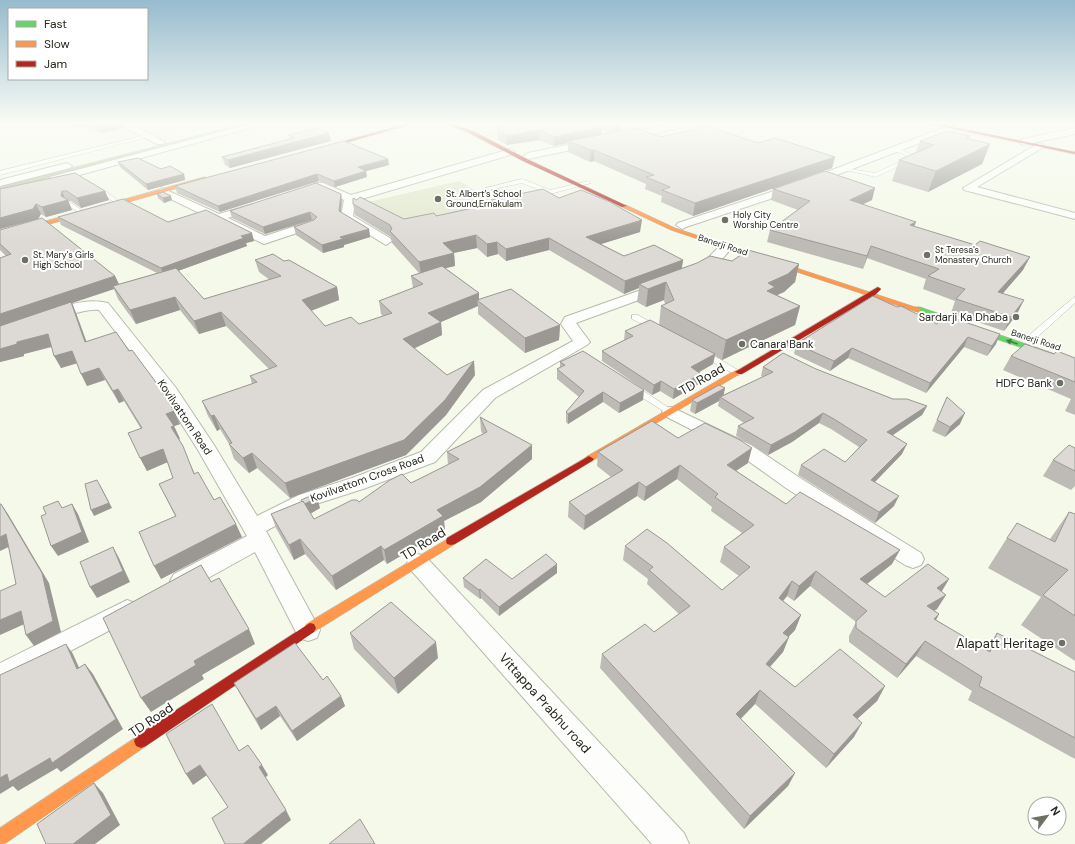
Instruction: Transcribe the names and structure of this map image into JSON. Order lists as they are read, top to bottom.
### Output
{
  "streets": {
    "main road": ["Banerji Road", "TD Road"],
    "street": ["Kovilvattom Road", "Kovilvattom Cross Road", "Vittappa Prabhu road"]
  },
  "crossings": [
    ["Banerji Road", "TD Road"],
    ["Banerji Road", "Kovilvattom Cross Road"],
    ["TD Road", "Kovilvattom Road"],
    ["TD Road", "Vittappa Prabhu road"],
    ["Kovilvattom Road", "Kovilvattom Cross Road"]
  ],
  "places": [
    "St. Albert’s School Ground,Ernakulam",
    "Holy City Worship Centre",
    "St Teresa's Monastery Church",
    "St. Mary's Girls High School",
    "Sardarji Ka Dhaba",
    "Canara Bank",
    "HDFC Bank",
    "Alapatt Heritage"
  ],
  "legend": ["Fast", "Slow", "Jam"],
  "north": "top right"
}
